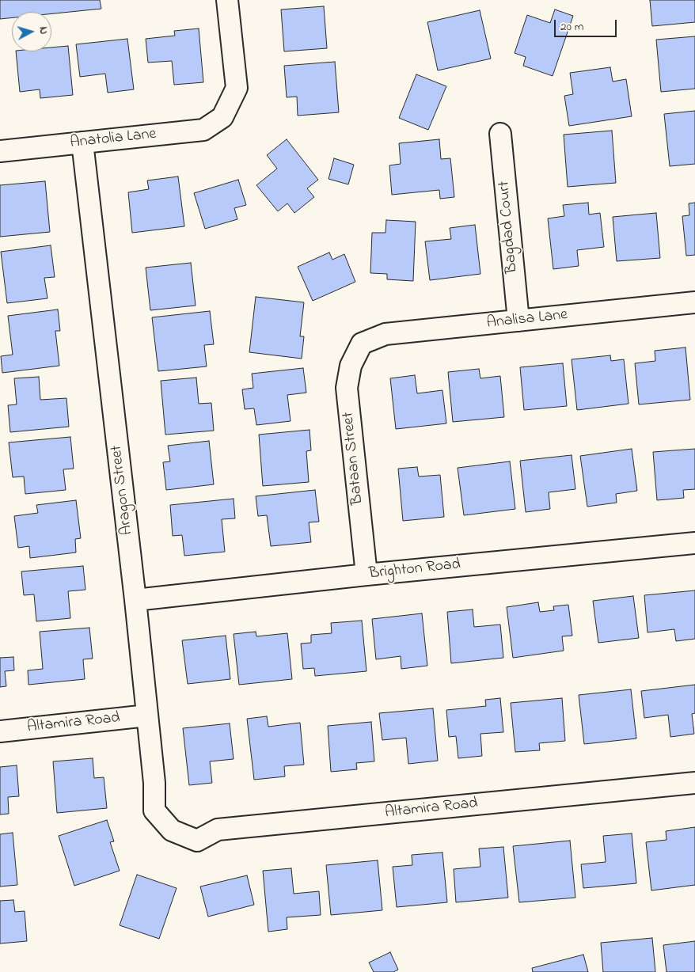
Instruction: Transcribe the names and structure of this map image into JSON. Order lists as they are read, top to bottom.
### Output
{
  "streets": {
    "street": [
      "Anatolia Lane",
      "Bagdad Court",
      "Analisa Lane",
      "Bataan Street",
      "Aragon Street",
      "Brighton Road",
      "Altamira Road"
    ]
  },
  "crossings": [
    ["Anatolia Lane", "Aragon Street"],
    ["Bagdad Court", "Analisa Lane"],
    ["Analisa Lane", "Bataan Street"],
    ["Bataan Street", "Brighton Road"],
    ["Aragon Street", "Brighton Road"],
    ["Aragon Street", "Altamira Road"]
  ],
  "scale_bar": "20 m",
  "north": "right"
}
